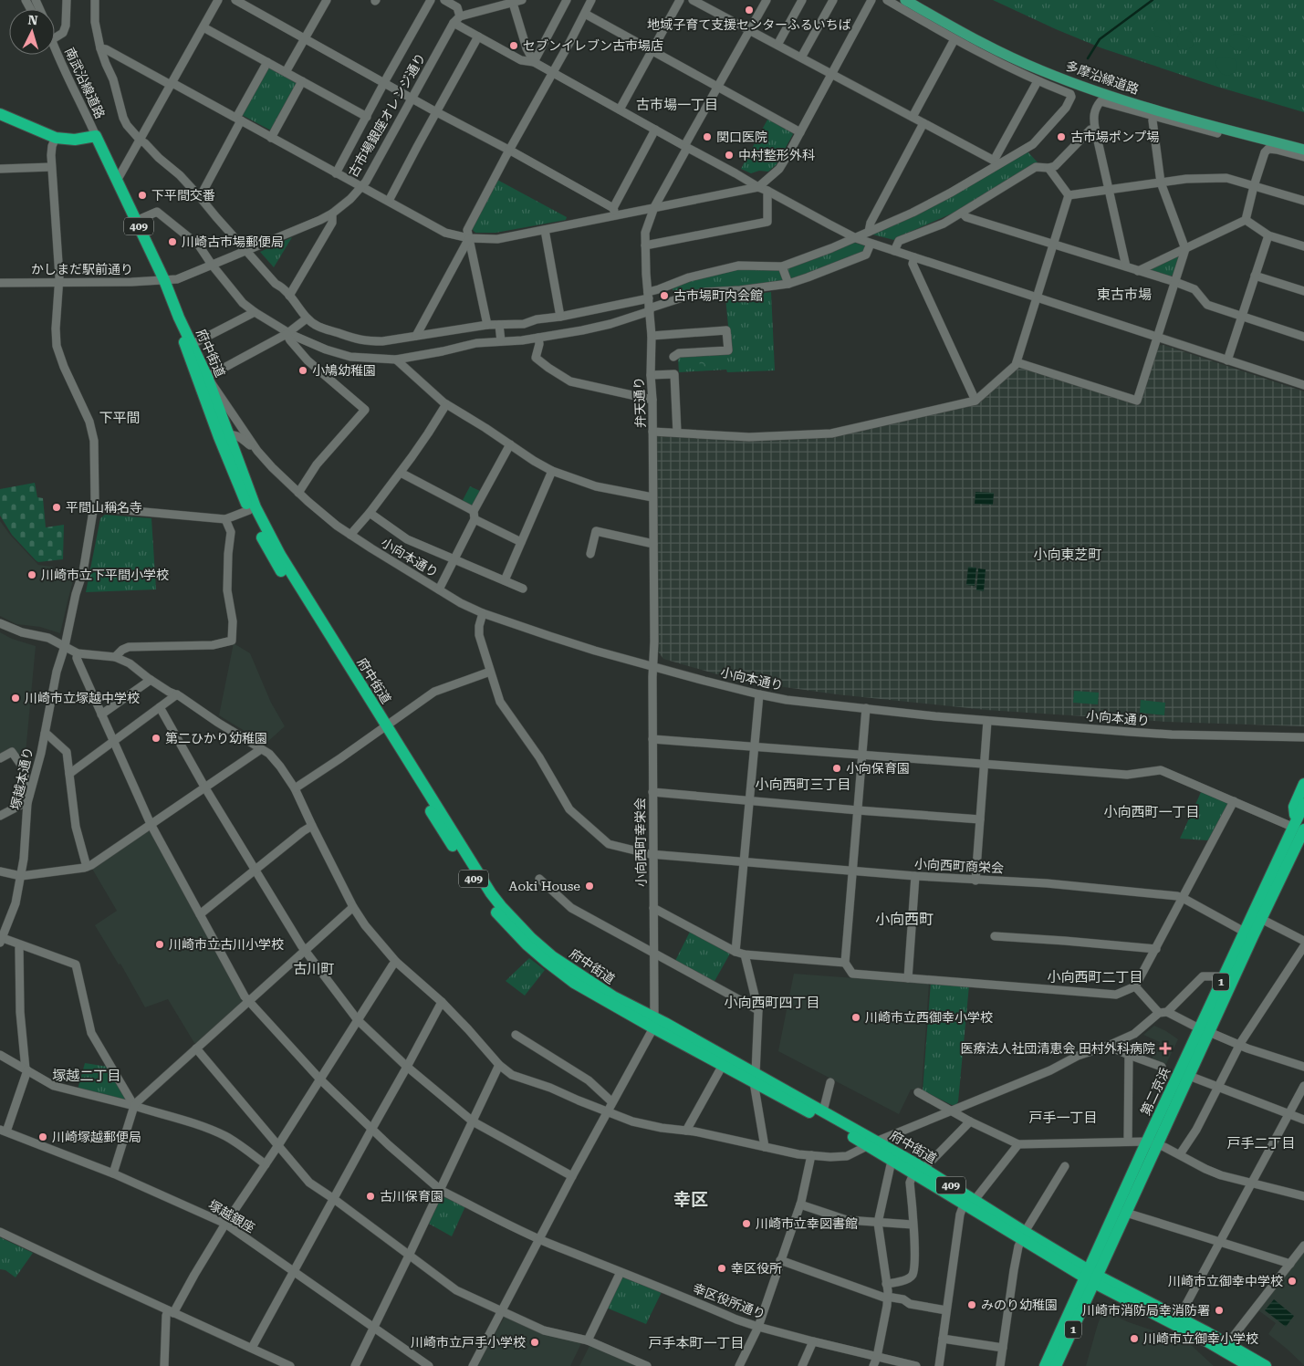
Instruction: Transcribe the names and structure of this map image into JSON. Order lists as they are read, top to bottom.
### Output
{
  "streets": {
    "highway": [
      "409",
      "府中街道",
      "1",
      "第二京浜"
    ],
    "main road": ["多摩沿線道路"],
    "street": [
      "南武沿線道路",
      "古市場銀座オレンジ通り",
      "かしまだ駅前通り",
      "弁天通り",
      "小向本通り",
      "塚越本通り",
      "小向西町幸栄会",
      "小向西町商栄会",
      "塚越銀座",
      "幸区役所通り"
    ]
  },
  "crossings": [
    ["南武沿線道路", "府中街道"],
    ["古市場銀座オレンジ通り", "かしまだ駅前通り"],
    ["古市場銀座オレンジ通り", "府中街道"],
    ["かしまだ駅前通り", "府中街道"],
    ["かしまだ駅前通り", "塚越本通り"],
    ["府中街道", "小向西町幸栄会"],
    ["府中街道", "第二京浜"],
    ["弁天通り", "小向本通り"],
    ["弁天通り", "小向西町幸栄会"],
    ["小向本通り", "小向西町幸栄会"],
    ["小向本通り", "小向西町商栄会"],
    ["小向西町幸栄会", "小向西町商栄会"],
    ["小向西町商栄会", "第二京浜"]
  ],
  "districts": [
    "古市場一丁目",
    "東古市場",
    "下平間",
    "小向東芝町",
    "小向西町三丁目",
    "小向西町一丁目",
    "小向西町",
    "古川町",
    "小向西町二丁目",
    "小向西町四丁目",
    "塚越二丁目",
    "戸手一丁目",
    "戸手二丁目",
    "幸区",
    "戸手本町一丁目"
  ],
  "places": {
    "other": [
      "地域子育て支援センターふるいちば",
      "セブンイレブン古市場店",
      "関口医院",
      "古市場ポンプ場",
      "中村整形外科",
      "下平間交番",
      "川崎古市場郵便局",
      "古市場町内会館",
      "小鳩幼稚園",
      "平間山稱名寺",
      "川崎市立下平間小学校",
      "川崎市立塚越中学校",
      "第二ひかり幼稚園",
      "小向保育園",
      "Aoki House",
      "川崎市立古川小学校",
      "川崎市立西御幸小学校",
      "川崎塚越郵便局",
      "古川保育園",
      "川崎市立幸図書館",
      "幸区役所",
      "川崎市立御幸中学校",
      "みのり幼稚園",
      "川崎市消防局幸消防署",
      "川崎市立御幸小学校",
      "川崎市立戸手小学校"
    ],
    "health": ["医療法人社団清恵会 田村外科病院"]
  },
  "north": "top"
}
